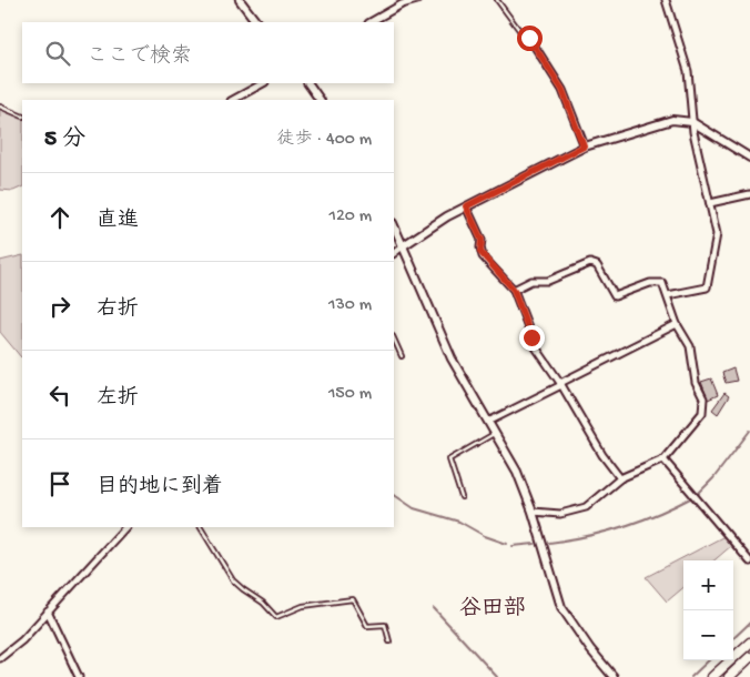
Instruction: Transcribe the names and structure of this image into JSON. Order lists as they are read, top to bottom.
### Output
{
  "districts": ["谷田部"],
  "page": {
    "search": "ここで検索",
    "heading": ["5 分", "徒歩 · 400 m"],
    "list": [
      ["直進", "120 m"],
      ["右折", "130 m"],
      ["左折", "150 m"],
      "目的地に到着"
    ],
    "map_buttons": ["+", "−"]
  }
}
